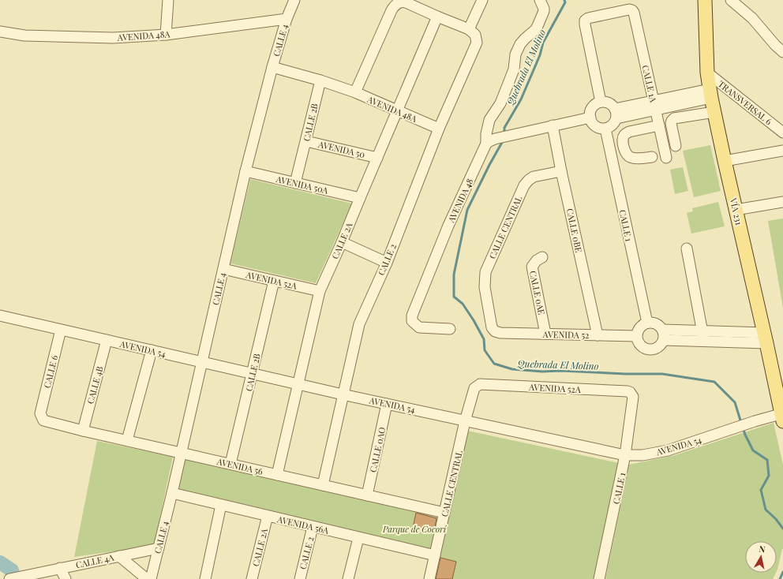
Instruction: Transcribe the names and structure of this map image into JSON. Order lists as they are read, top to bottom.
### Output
{
  "streets": {
    "main road": ["VÍA 231"],
    "street": [
      "AVENIDA 48A",
      "CALLE 4",
      "CALLE 1A",
      "TRANSVERSAL 6",
      "CALLE 2B",
      "AVENIDA 50",
      "AVENIDA 50A",
      "AVENIDA 48",
      "CALLE 1",
      "CALLE CENTRAL",
      "CALLE 0BE",
      "CALLE 2A",
      "CALLE 2",
      "AVENIDA 52A",
      "CALLE 0AE",
      "AVENIDA 52",
      "AVENIDA 54",
      "CALLE 6",
      "CALLE 4B",
      "CALLE 0AO",
      "AVENIDA 56",
      "AVENIDA 56A",
      "CALLE 4A"
    ]
  },
  "crossings": [
    ["AVENIDA 48A", "CALLE 4"],
    ["AVENIDA 48A", "CALLE 2B"],
    ["AVENIDA 48A", "CALLE 2A"],
    ["AVENIDA 48A", "CALLE 2"],
    ["CALLE 4", "AVENIDA 50A"],
    ["CALLE 4", "AVENIDA 52A"],
    ["CALLE 4", "AVENIDA 54"],
    ["CALLE 4", "AVENIDA 56"],
    ["CALLE 4", "AVENIDA 56A"],
    ["CALLE 4", "CALLE 4A"],
    ["CALLE 1A", "CALLE 1"],
    ["TRANSVERSAL 6", "VÍA 231"],
    ["CALLE 2B", "AVENIDA 50"],
    ["CALLE 2B", "AVENIDA 50A"],
    ["CALLE 2B", "AVENIDA 52A"],
    ["CALLE 2B", "AVENIDA 54"],
    ["CALLE 2B", "AVENIDA 56"],
    ["AVENIDA 50", "CALLE 2A"],
    ["AVENIDA 50A", "CALLE 2A"],
    ["VÍA 231", "AVENIDA 54"],
    ["CALLE 1", "AVENIDA 52A"],
    ["CALLE 1", "AVENIDA 52"],
    ["CALLE 1", "AVENIDA 54"],
    ["CALLE CENTRAL", "CALLE 0BE"],
    ["CALLE CENTRAL", "AVENIDA 52A"],
    ["CALLE CENTRAL", "AVENIDA 52"],
    ["CALLE CENTRAL", "AVENIDA 54"],
    ["CALLE CENTRAL", "AVENIDA 56"],
    ["CALLE CENTRAL", "AVENIDA 56A"],
    ["CALLE 0BE", "AVENIDA 52"],
    ["CALLE 2A", "AVENIDA 52A"],
    ["CALLE 2A", "AVENIDA 54"],
    ["CALLE 2A", "AVENIDA 56"],
    ["CALLE 2A", "AVENIDA 56A"],
    ["CALLE 2", "AVENIDA 54"],
    ["CALLE 2", "AVENIDA 56"],
    ["CALLE 2", "AVENIDA 56A"],
    ["CALLE 0AE", "AVENIDA 52"],
    ["AVENIDA 54", "CALLE 6"],
    ["AVENIDA 54", "CALLE 4B"],
    ["AVENIDA 54", "CALLE 0AO"],
    ["CALLE 6", "AVENIDA 56"],
    ["CALLE 4B", "AVENIDA 56"],
    ["CALLE 0AO", "AVENIDA 56"]
  ],
  "water": ["Quebrada El Molino"],
  "parks": ["Parque de Cocorí"],
  "north": "top"
}
